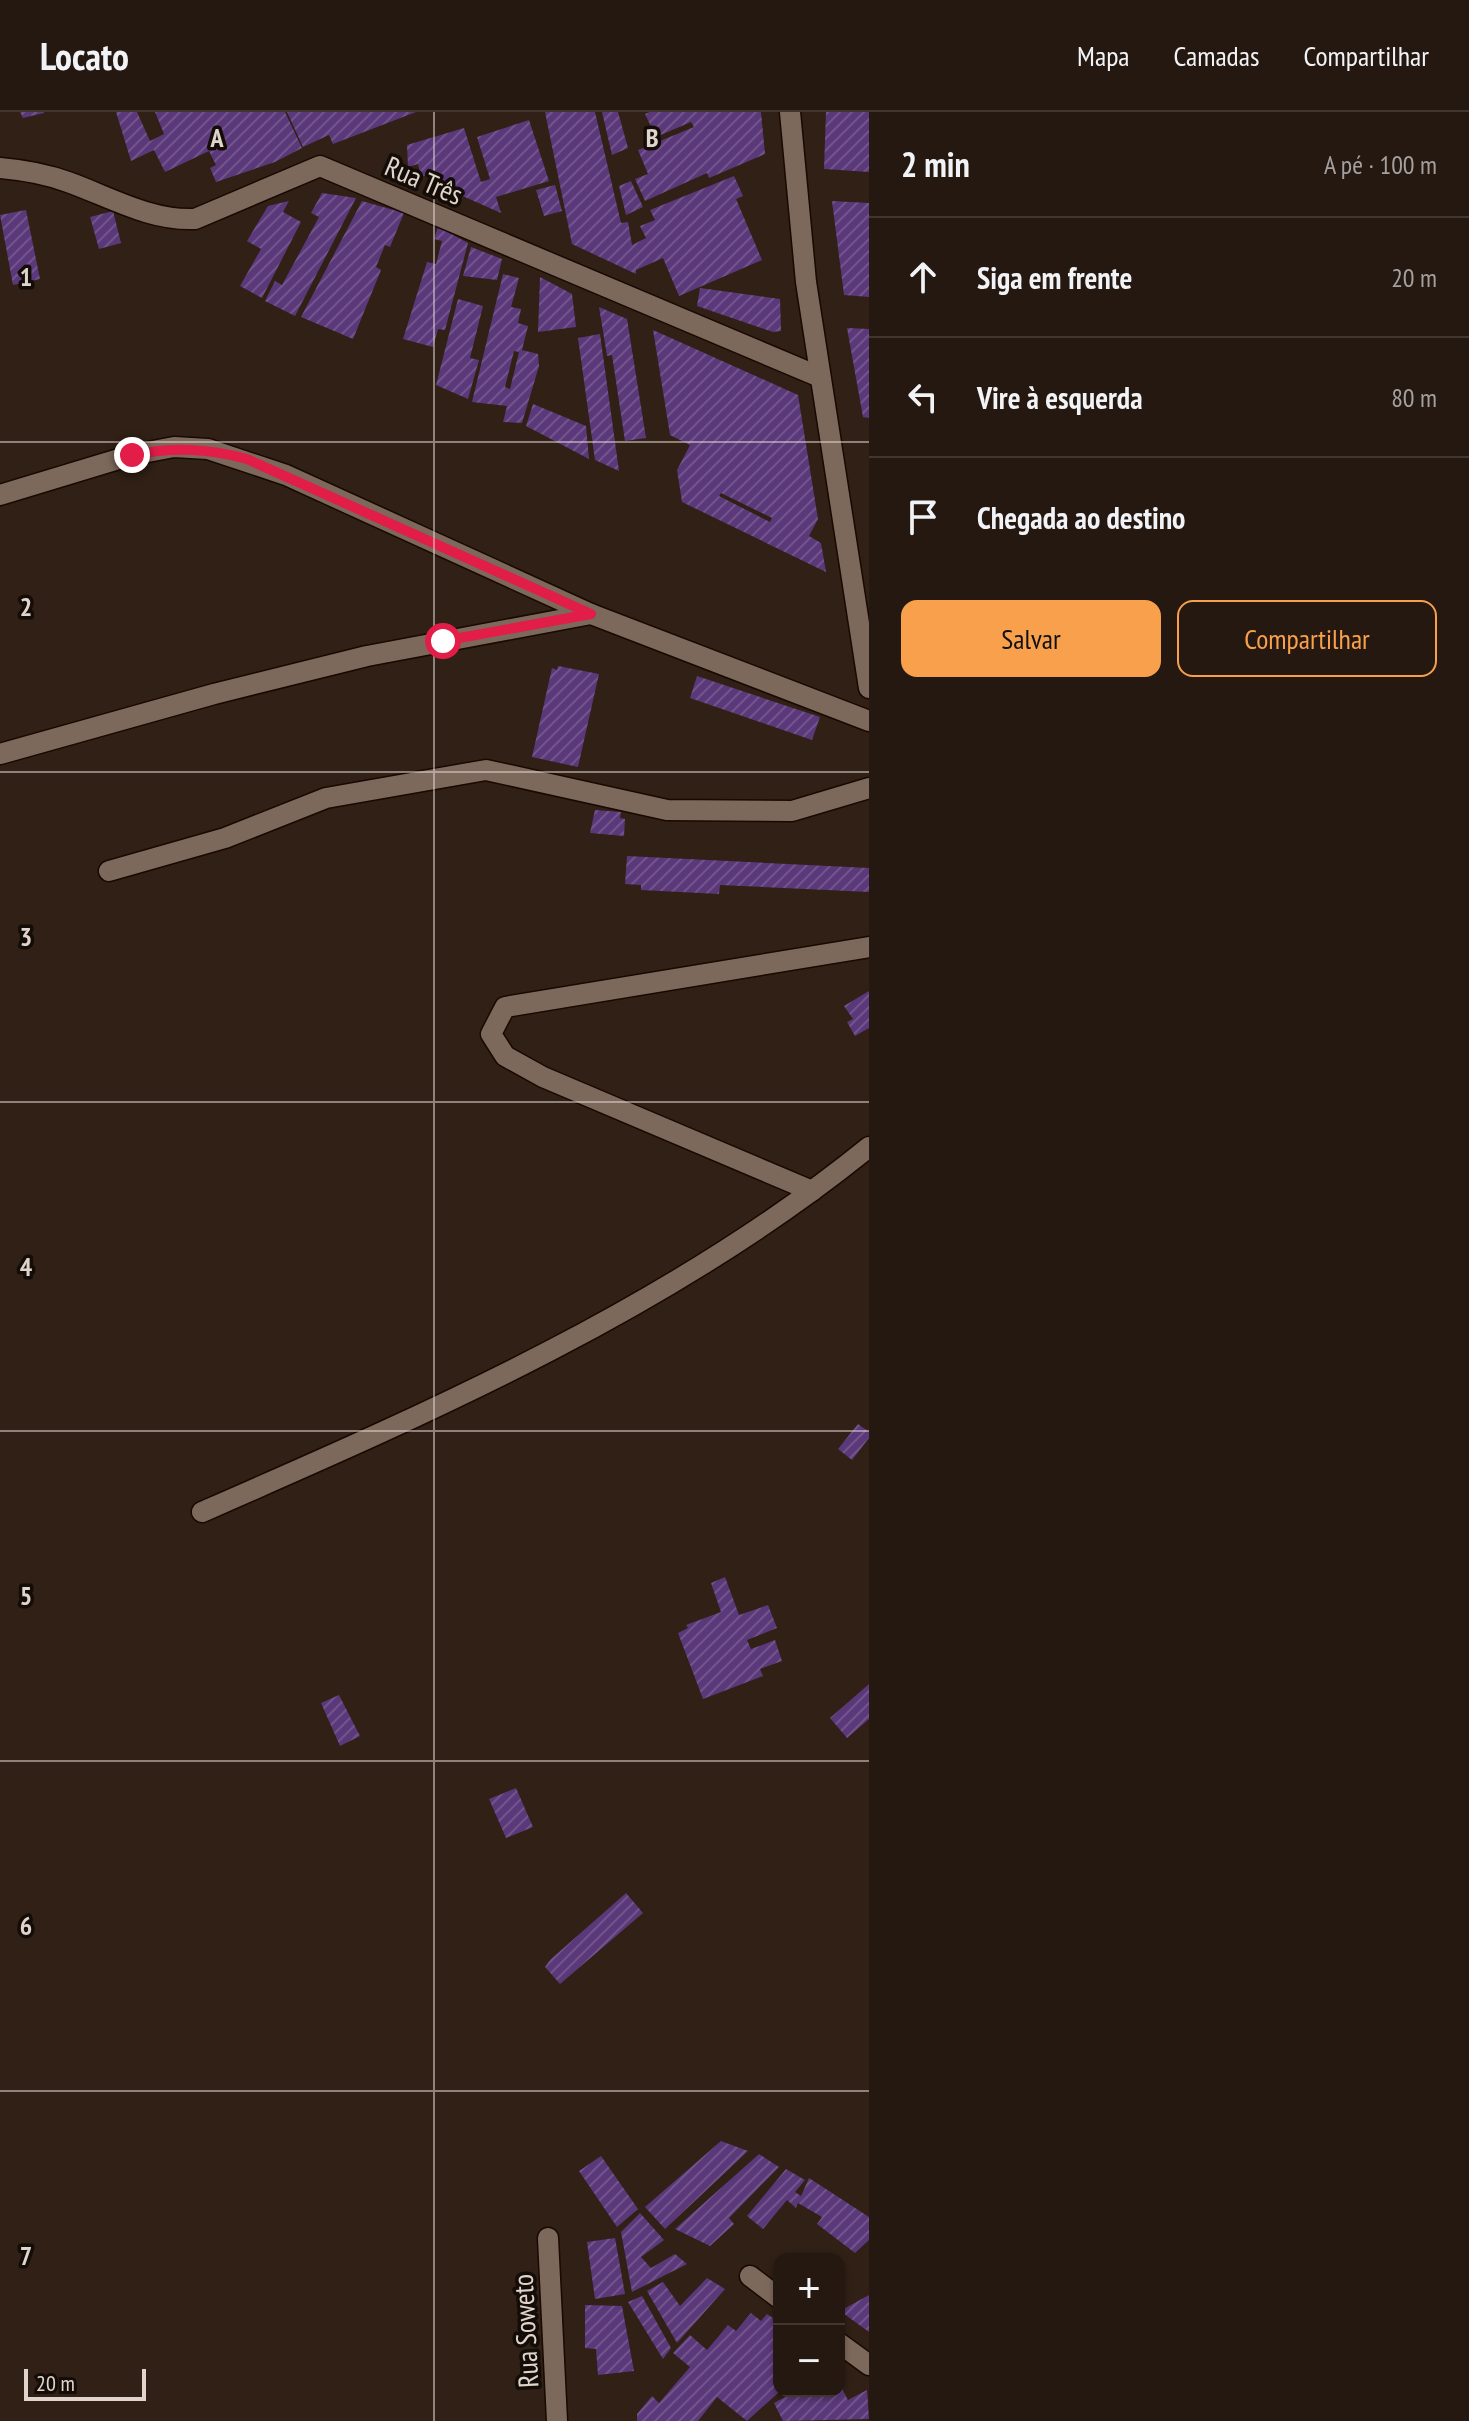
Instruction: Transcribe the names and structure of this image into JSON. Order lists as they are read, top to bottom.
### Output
{
  "streets": {
    "street": ["Rua Três", "Rua Soweto"]
  },
  "scale_bar": "20 m",
  "page": {
    "header": "Locato",
    "nav": ["Mapa", "Camadas", "Compartilhar"],
    "heading": ["2 min", "A pé · 100 m"],
    "list": [
      ["Siga em frente", "20 m"],
      ["Vire à esquerda", "80 m"],
      "Chegada ao destino"
    ],
    "buttons": ["Salvar", "Compartilhar"],
    "map_buttons": ["+", "−"],
    "scale": "20 m"
  },
  "grid": {
    "columns": ["A", "B"],
    "rows": [
      "1",
      "2",
      "3",
      "4",
      "5",
      "6",
      "7"
    ]
  }
}
